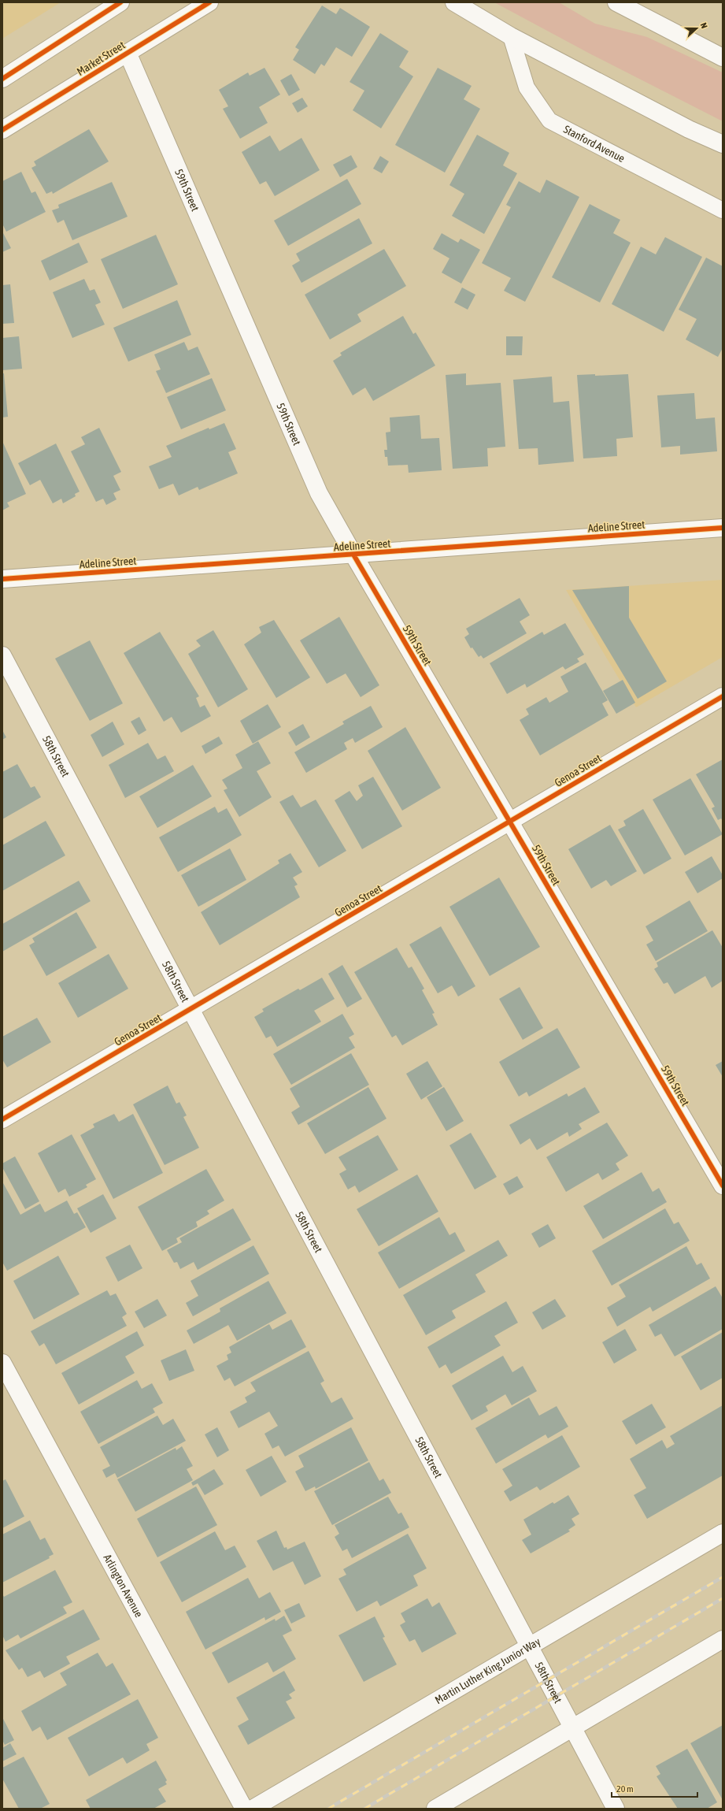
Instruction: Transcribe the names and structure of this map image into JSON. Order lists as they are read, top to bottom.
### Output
{
  "streets": {
    "street": [
      "Market Street",
      "59th Street",
      "Adeline Street",
      "58th Street",
      "Genoa Street",
      "Arlington Avenue",
      "Martin Luther King Junior Way"
    ],
    "lane": ["Stanford Avenue"]
  },
  "crossings": [
    ["Market Street", "59th Street"],
    ["59th Street", "Adeline Street"],
    ["59th Street", "Genoa Street"],
    ["58th Street", "Genoa Street"],
    ["58th Street", "Martin Luther King Junior Way"]
  ],
  "scale_bar": "20 m",
  "north": "right"
}
